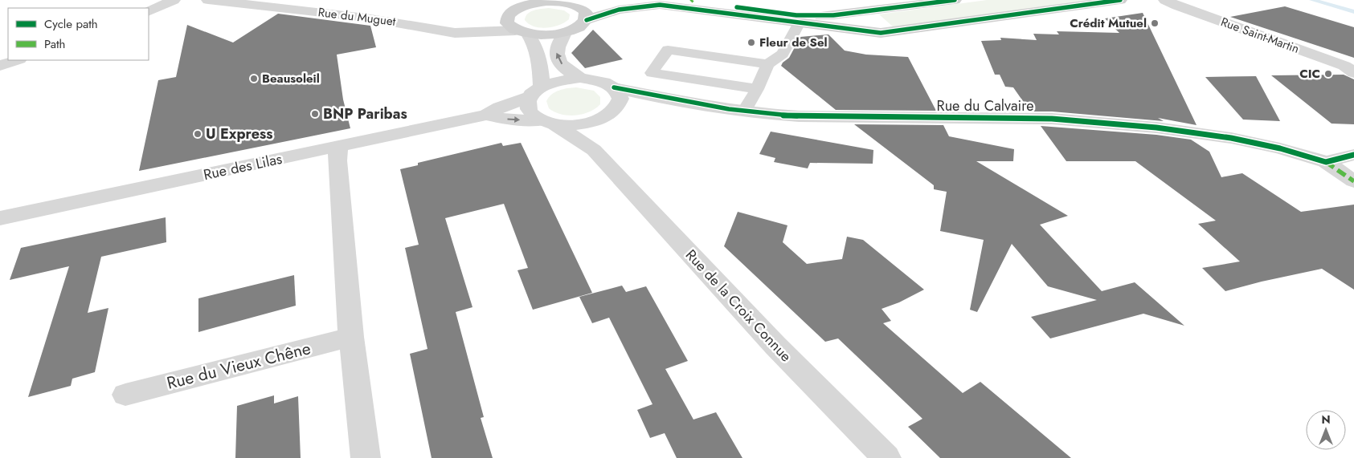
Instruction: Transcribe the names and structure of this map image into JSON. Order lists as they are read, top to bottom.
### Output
{
  "streets": {
    "street": [
      "Rue du Muguet",
      "Rue Saint-Martin",
      "Rue du Calvaire",
      "Rue des Lilas",
      "Rue de la Croix Connue",
      "Rue du Vieux Chêne"
    ]
  },
  "crossings": [
    ["Rue du Muguet", "Rue de la Croix Connue"],
    ["Rue des Lilas", "Rue de la Croix Connue"]
  ],
  "places": [
    "Crédit Mutuel",
    "Fleur de Sel",
    "CIC",
    "Beausoleil",
    "BNP Paribas",
    "U Express"
  ],
  "legend": ["Cycle path", "Path"],
  "north": "top"
}
